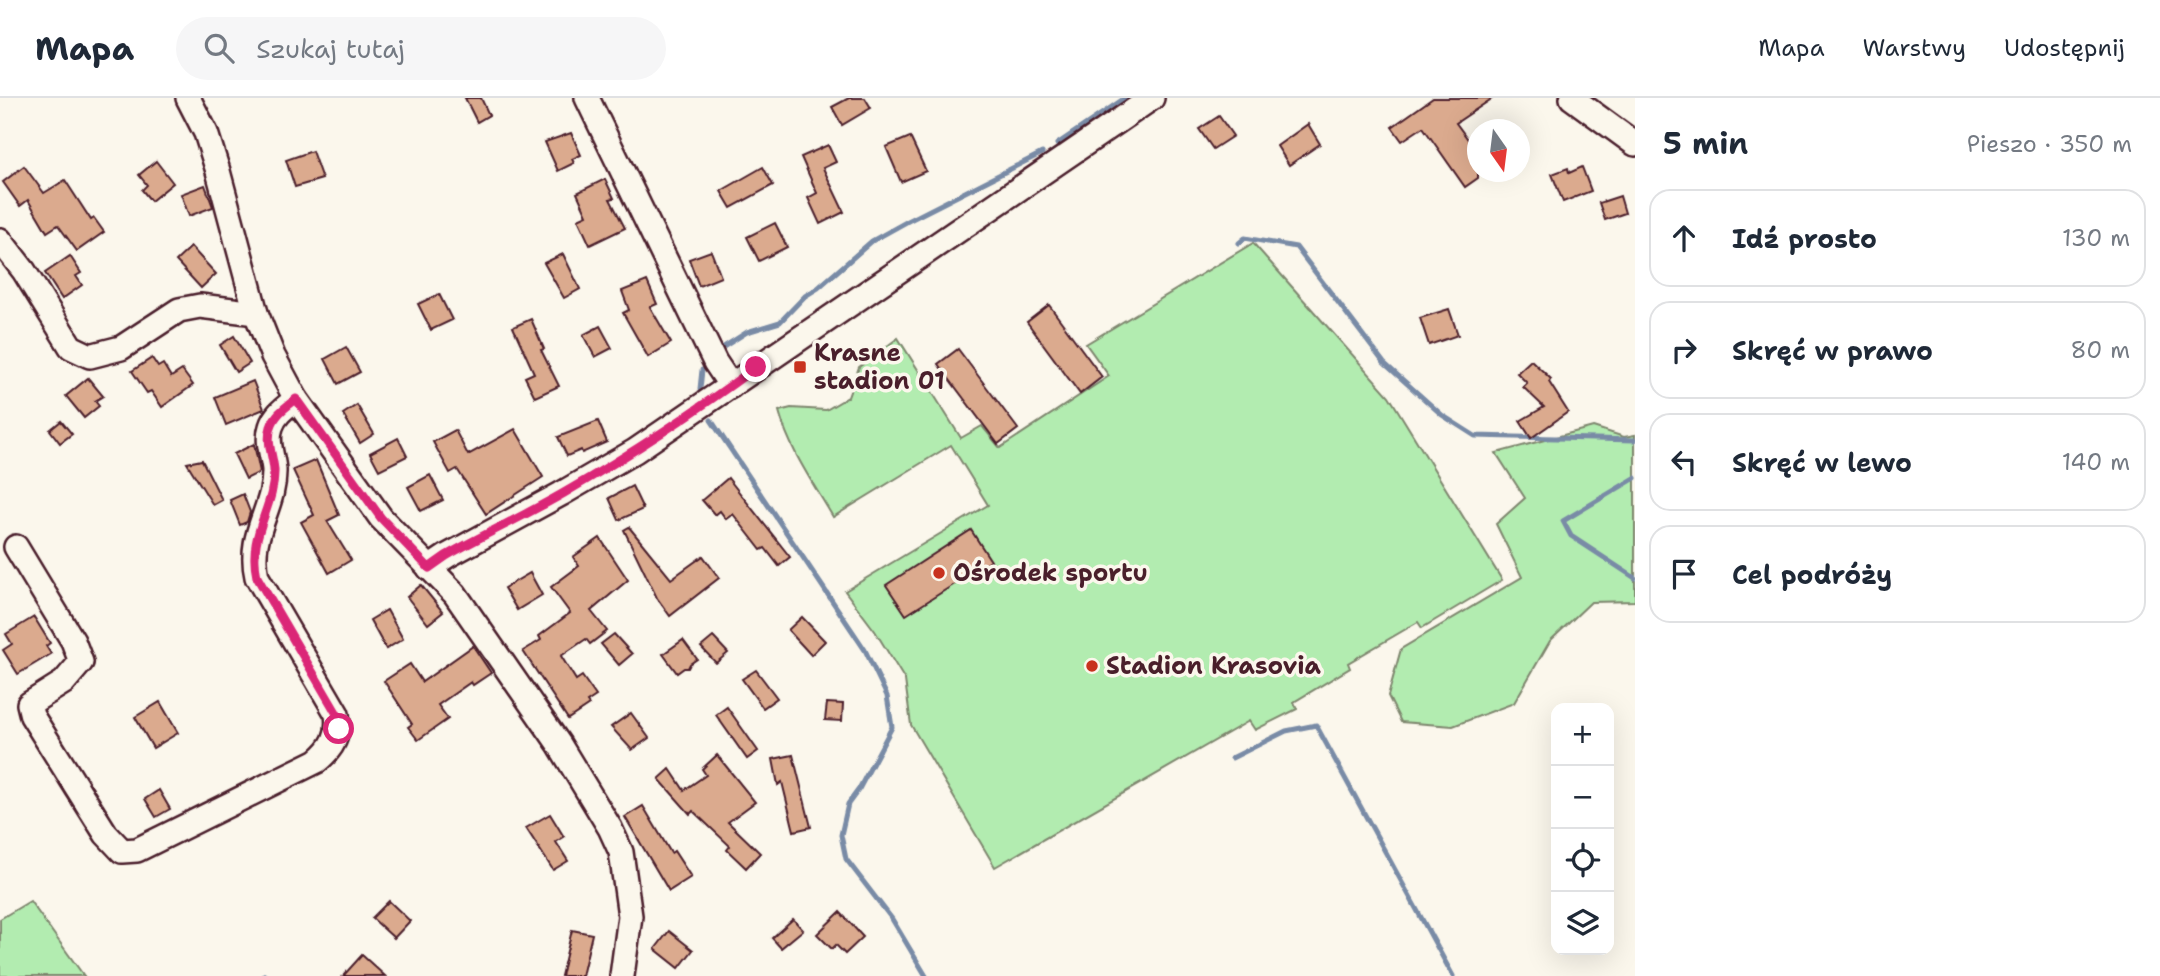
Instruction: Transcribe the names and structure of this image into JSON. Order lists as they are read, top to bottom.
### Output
{
  "places": {
    "transit": ["Krasne stadion 01"],
    "other": ["Ośrodek sportu", "Stadion Krasovia"]
  },
  "north": "bottom",
  "page": {
    "header": "Mapa",
    "search": "Szukaj tutaj",
    "nav": ["Mapa", "Warstwy", "Udostępnij"],
    "heading": ["5 min", "Pieszo · 350 m"],
    "list": [
      ["Idź prosto", "130 m"],
      ["Skręć w prawo", "80 m"],
      ["Skręć w lewo", "140 m"],
      "Cel podróży"
    ],
    "map_buttons": ["+", "−"]
  }
}
